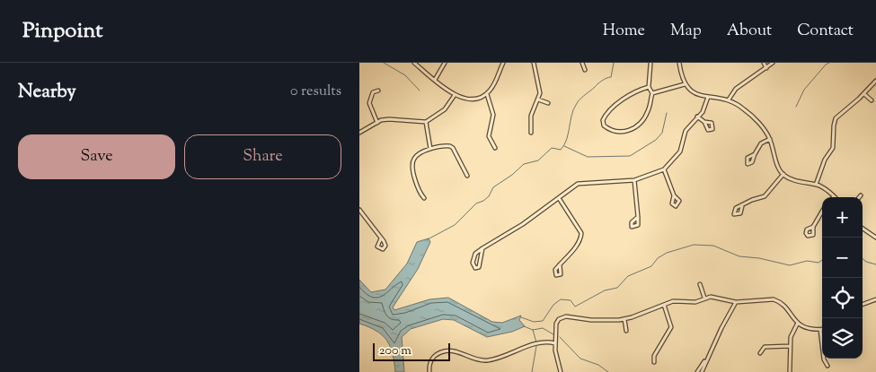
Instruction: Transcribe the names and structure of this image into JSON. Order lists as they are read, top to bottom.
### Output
{
  "scale_bar": "200 m",
  "page": {
    "header": "Pinpoint",
    "nav": [
      "Home",
      "Map",
      "About",
      "Contact"
    ],
    "heading": ["Nearby", "0 results"],
    "buttons": ["Save", "Share"],
    "map_buttons": ["+", "−"],
    "scale": "200 m"
  }
}
